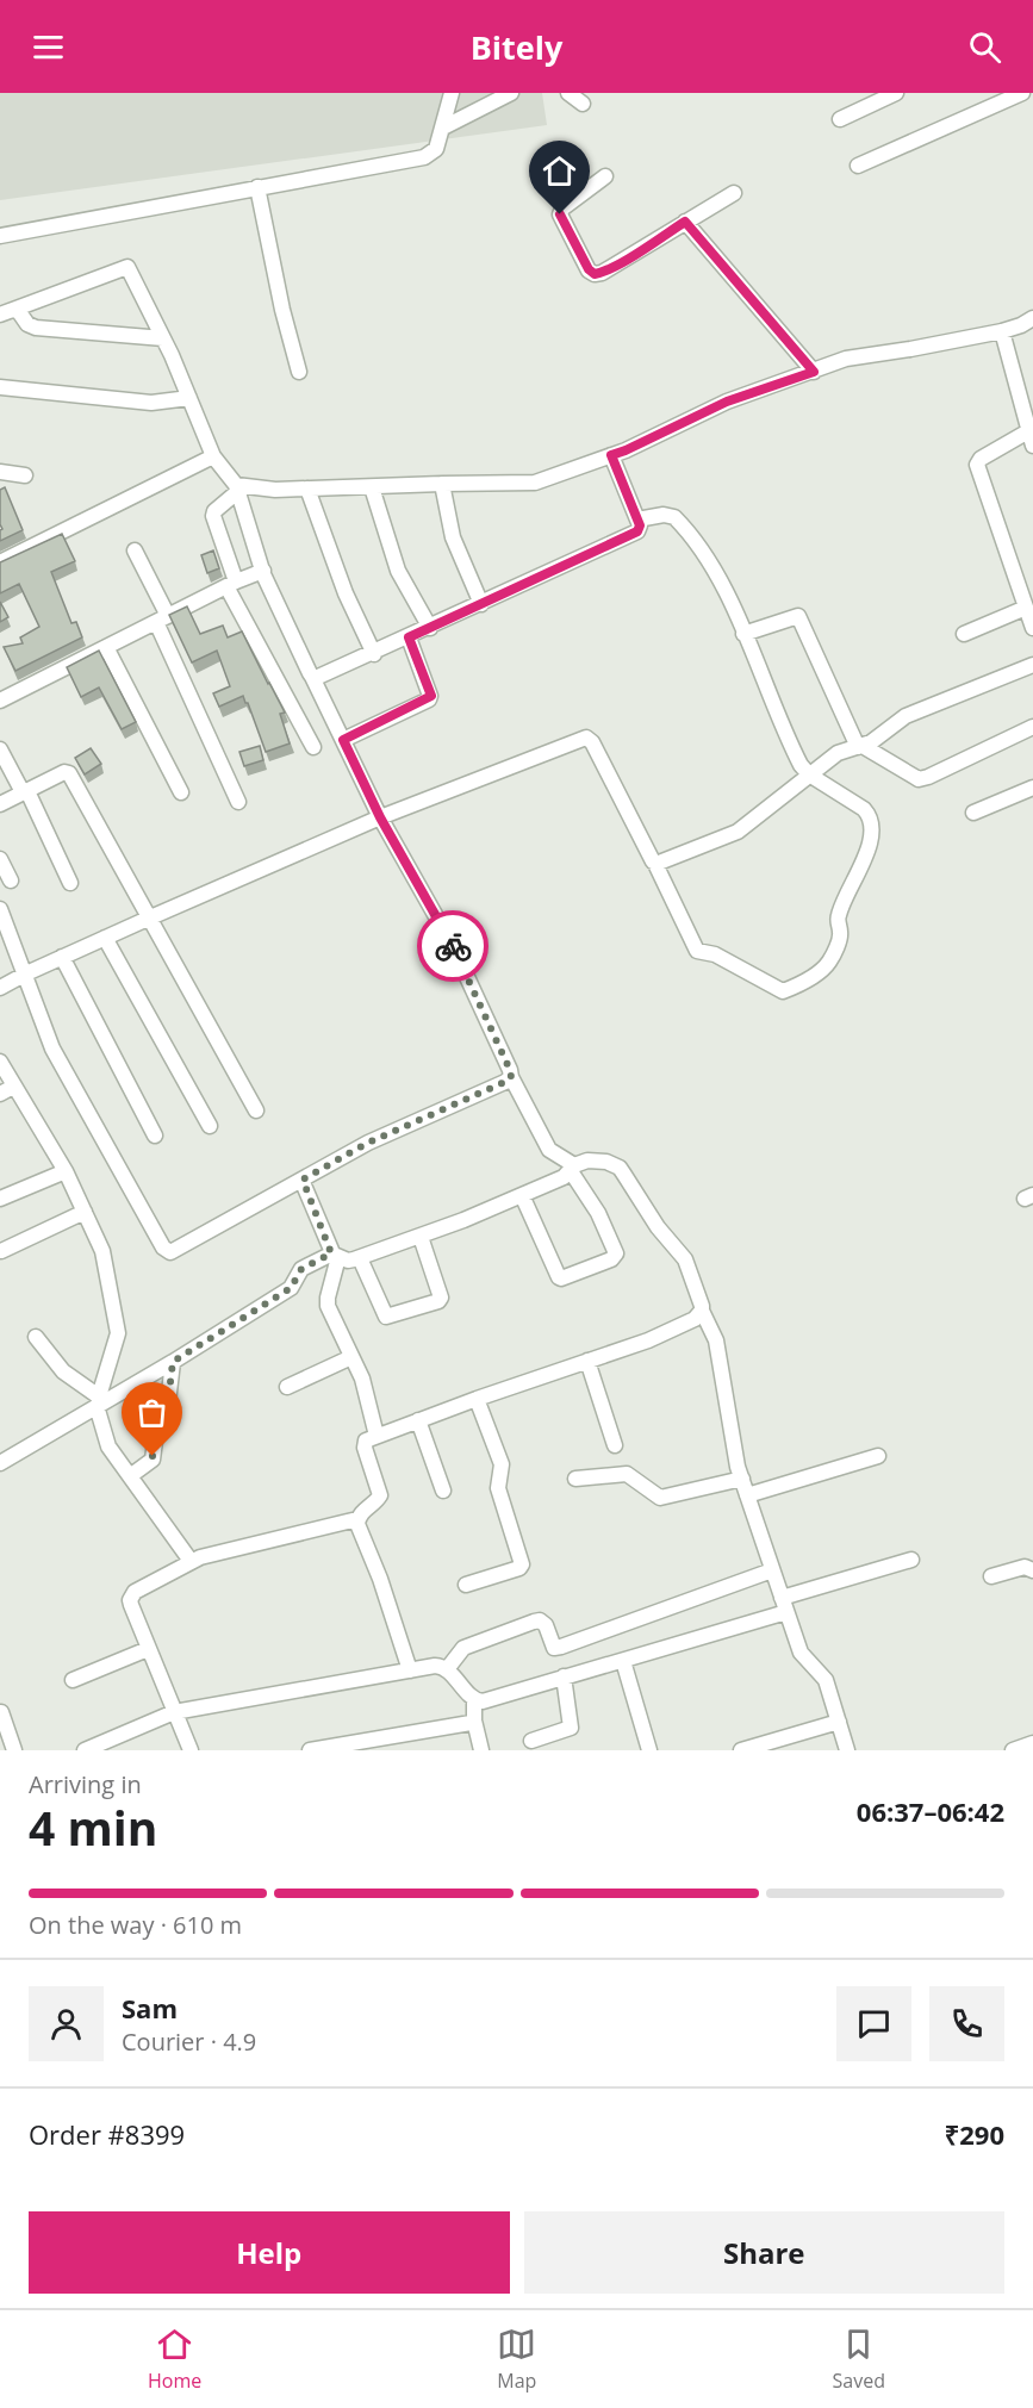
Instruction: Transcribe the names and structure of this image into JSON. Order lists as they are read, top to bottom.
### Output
{
  "page": {
    "header": "Bitely",
    "heading": ["4 min", "Arriving in", "06:37–06:42"],
    "panel": [
      "Sam",
      "Courier · 4.9",
      "Order #8399",
      "₹290"
    ],
    "bar": "On the way · 610 m",
    "buttons": ["Help", "Share"],
    "tabs": ["Home", "Map", "Saved"]
  }
}
